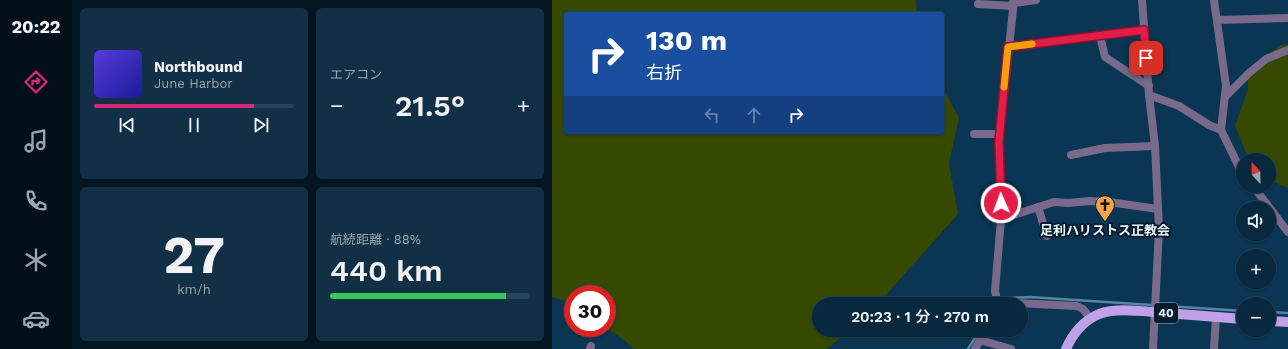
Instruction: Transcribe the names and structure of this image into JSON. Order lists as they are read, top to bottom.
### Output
{
  "streets": {
    "main road": ["40"]
  },
  "places": {
    "church": ["足利ハリストス正教会"]
  },
  "north": "top",
  "page": {
    "tabs": "20:22",
    "tile": [
      "エアコン",
      ["27", "km/h"],
      ["航続距離 · 88%", "440 km"]
    ],
    "turn": ["130 m", "右折"],
    "song": ["Northbound", "June Harbor"],
    "heat": ["−", "21.5°", "+"],
    "map_buttons": ["+", "−"],
    "limit": "30",
    "trip": "20:23 · 1 分 · 270 m"
  }
}
